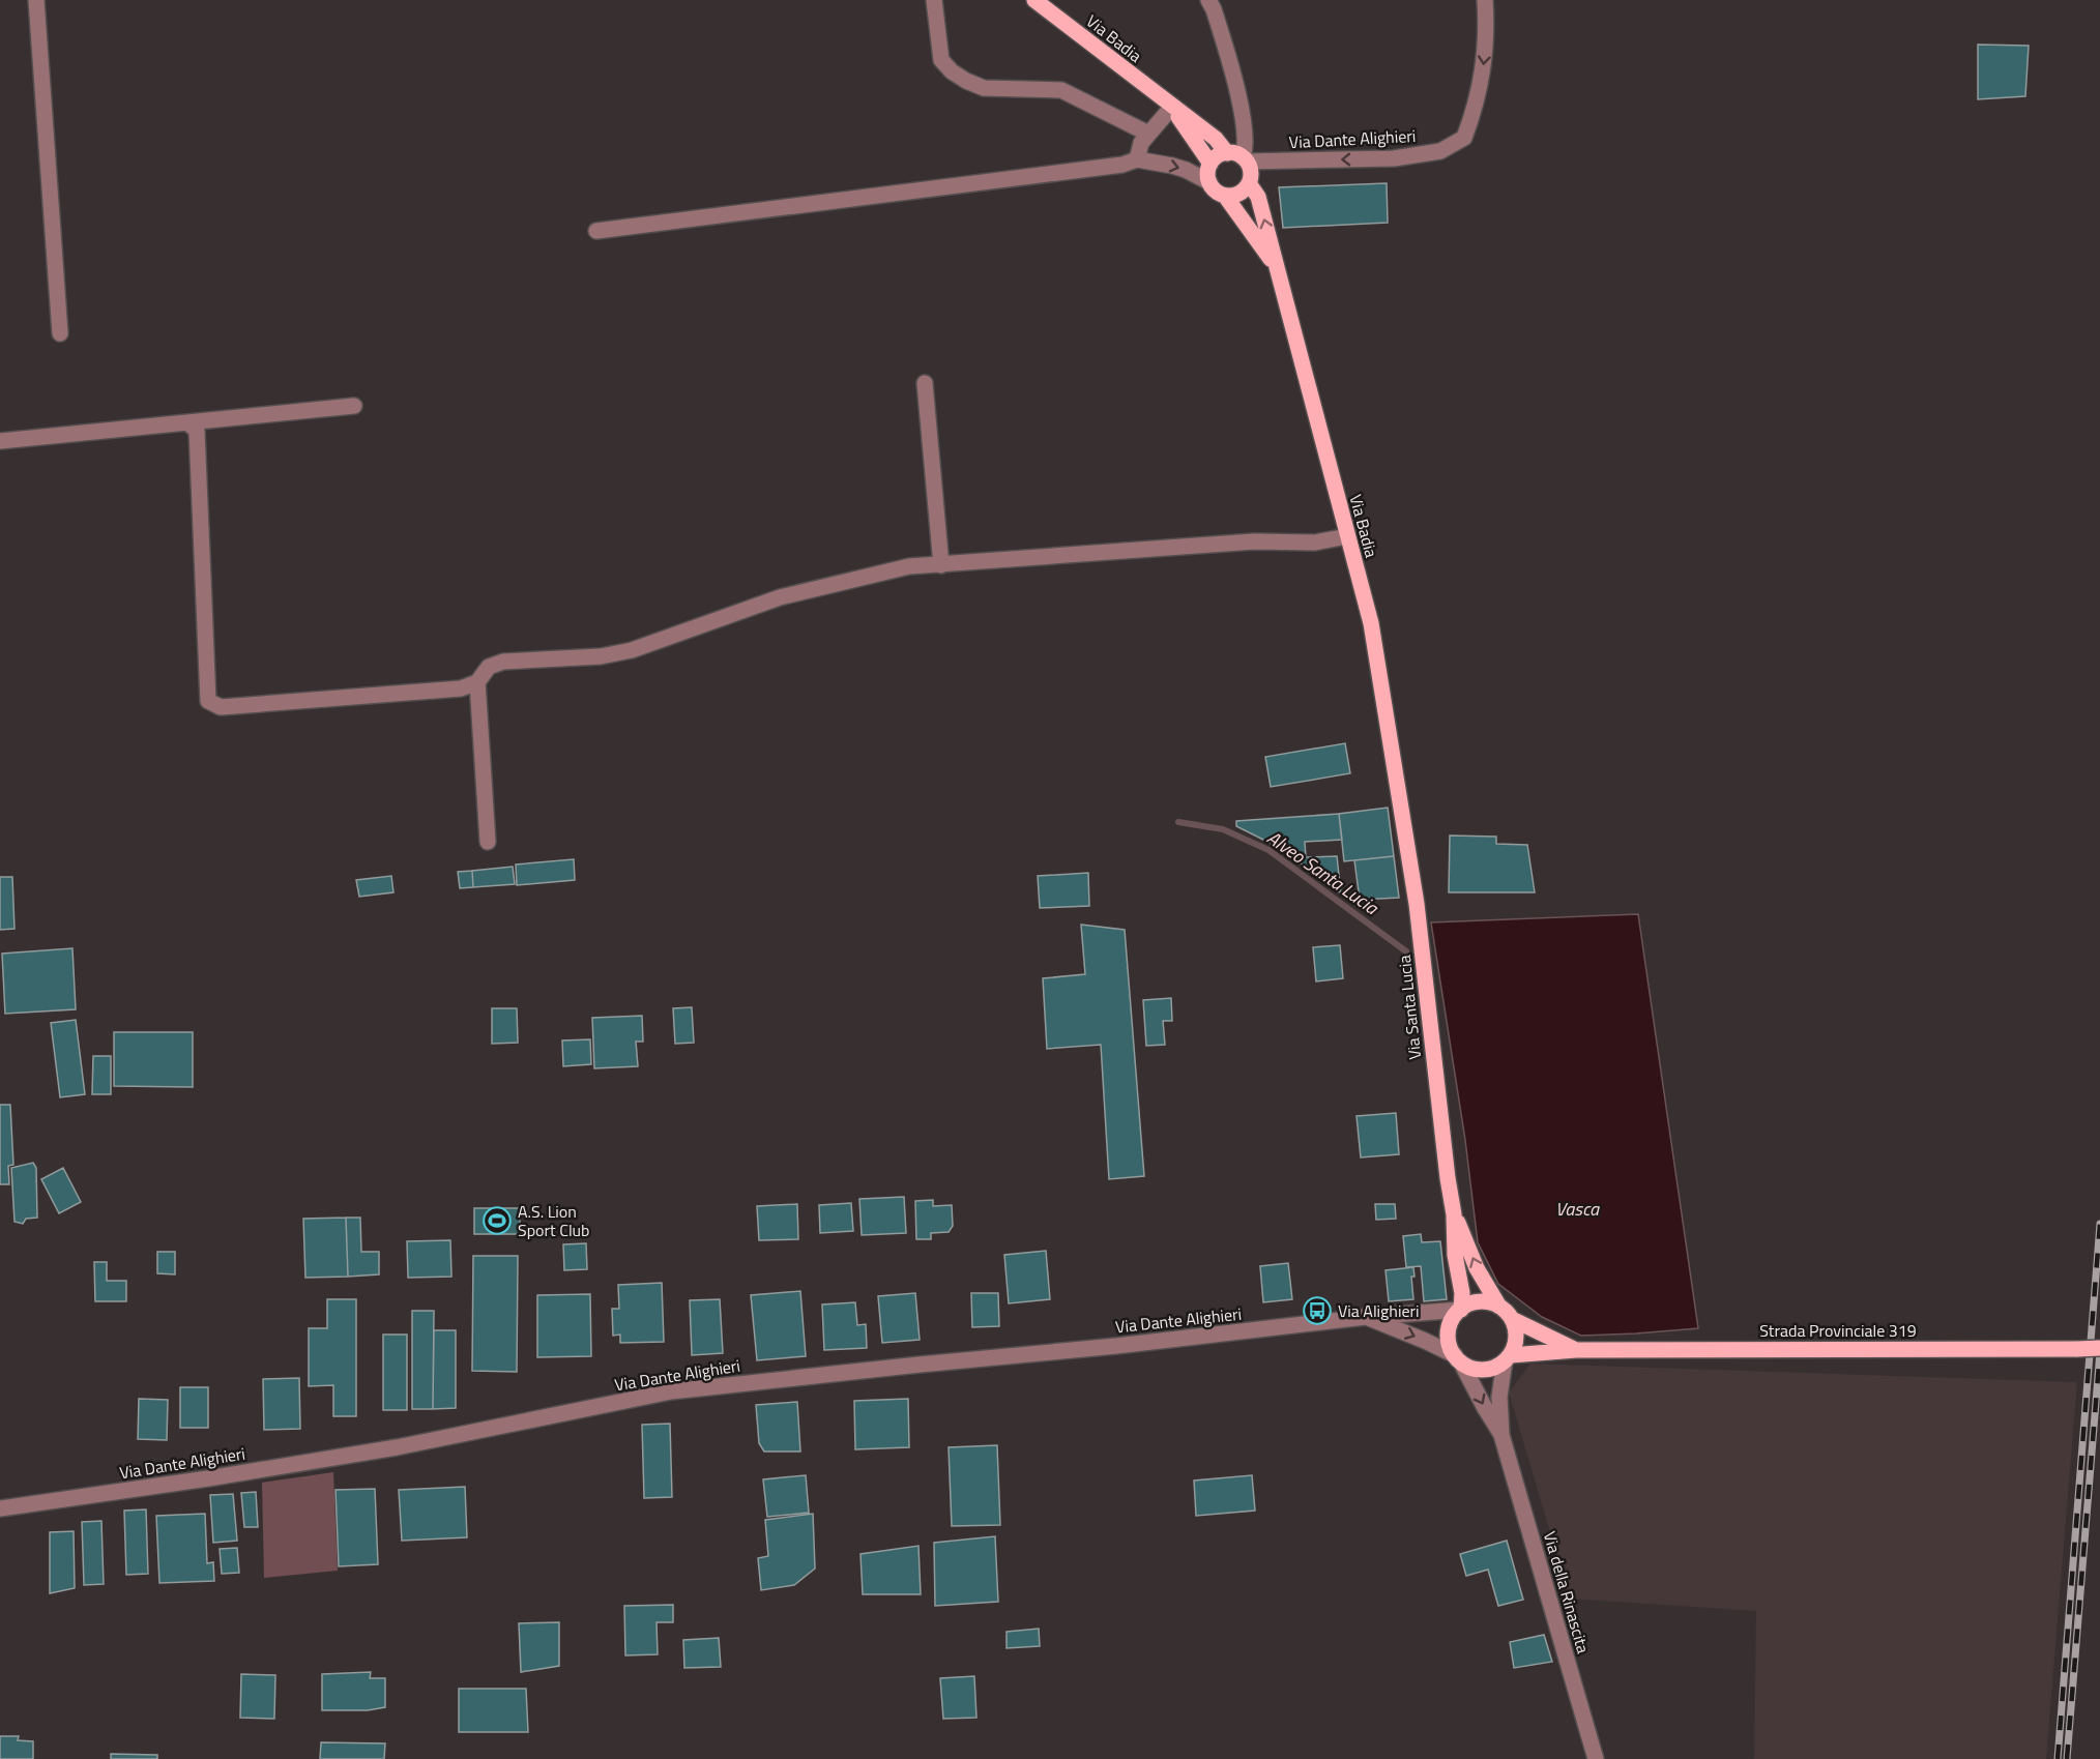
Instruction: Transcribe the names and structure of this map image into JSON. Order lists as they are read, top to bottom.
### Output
{
  "streets": {
    "main road": ["Via Badia", "Via Santa Lucia", "Strada Provinciale 319"],
    "street": ["Via Dante Alighieri", "Via della Rinascita"]
  },
  "crossings": [
    ["Via Badia", "Via Dante Alighieri"],
    ["Via Badia", "Via Santa Lucia"],
    ["Via Dante Alighieri", "Via Santa Lucia"],
    ["Via Dante Alighieri", "Strada Provinciale 319"],
    ["Via Dante Alighieri", "Via della Rinascita"],
    ["Via Santa Lucia", "Strada Provinciale 319"],
    ["Via Santa Lucia", "Via della Rinascita"],
    ["Strada Provinciale 319", "Via della Rinascita"]
  ],
  "water": ["Alveo Santa Lucia", "Vasca"],
  "places": {
    "sports": ["A.S. Lion Sport Club"],
    "bus stop": ["Via Alighieri"]
  }
}
